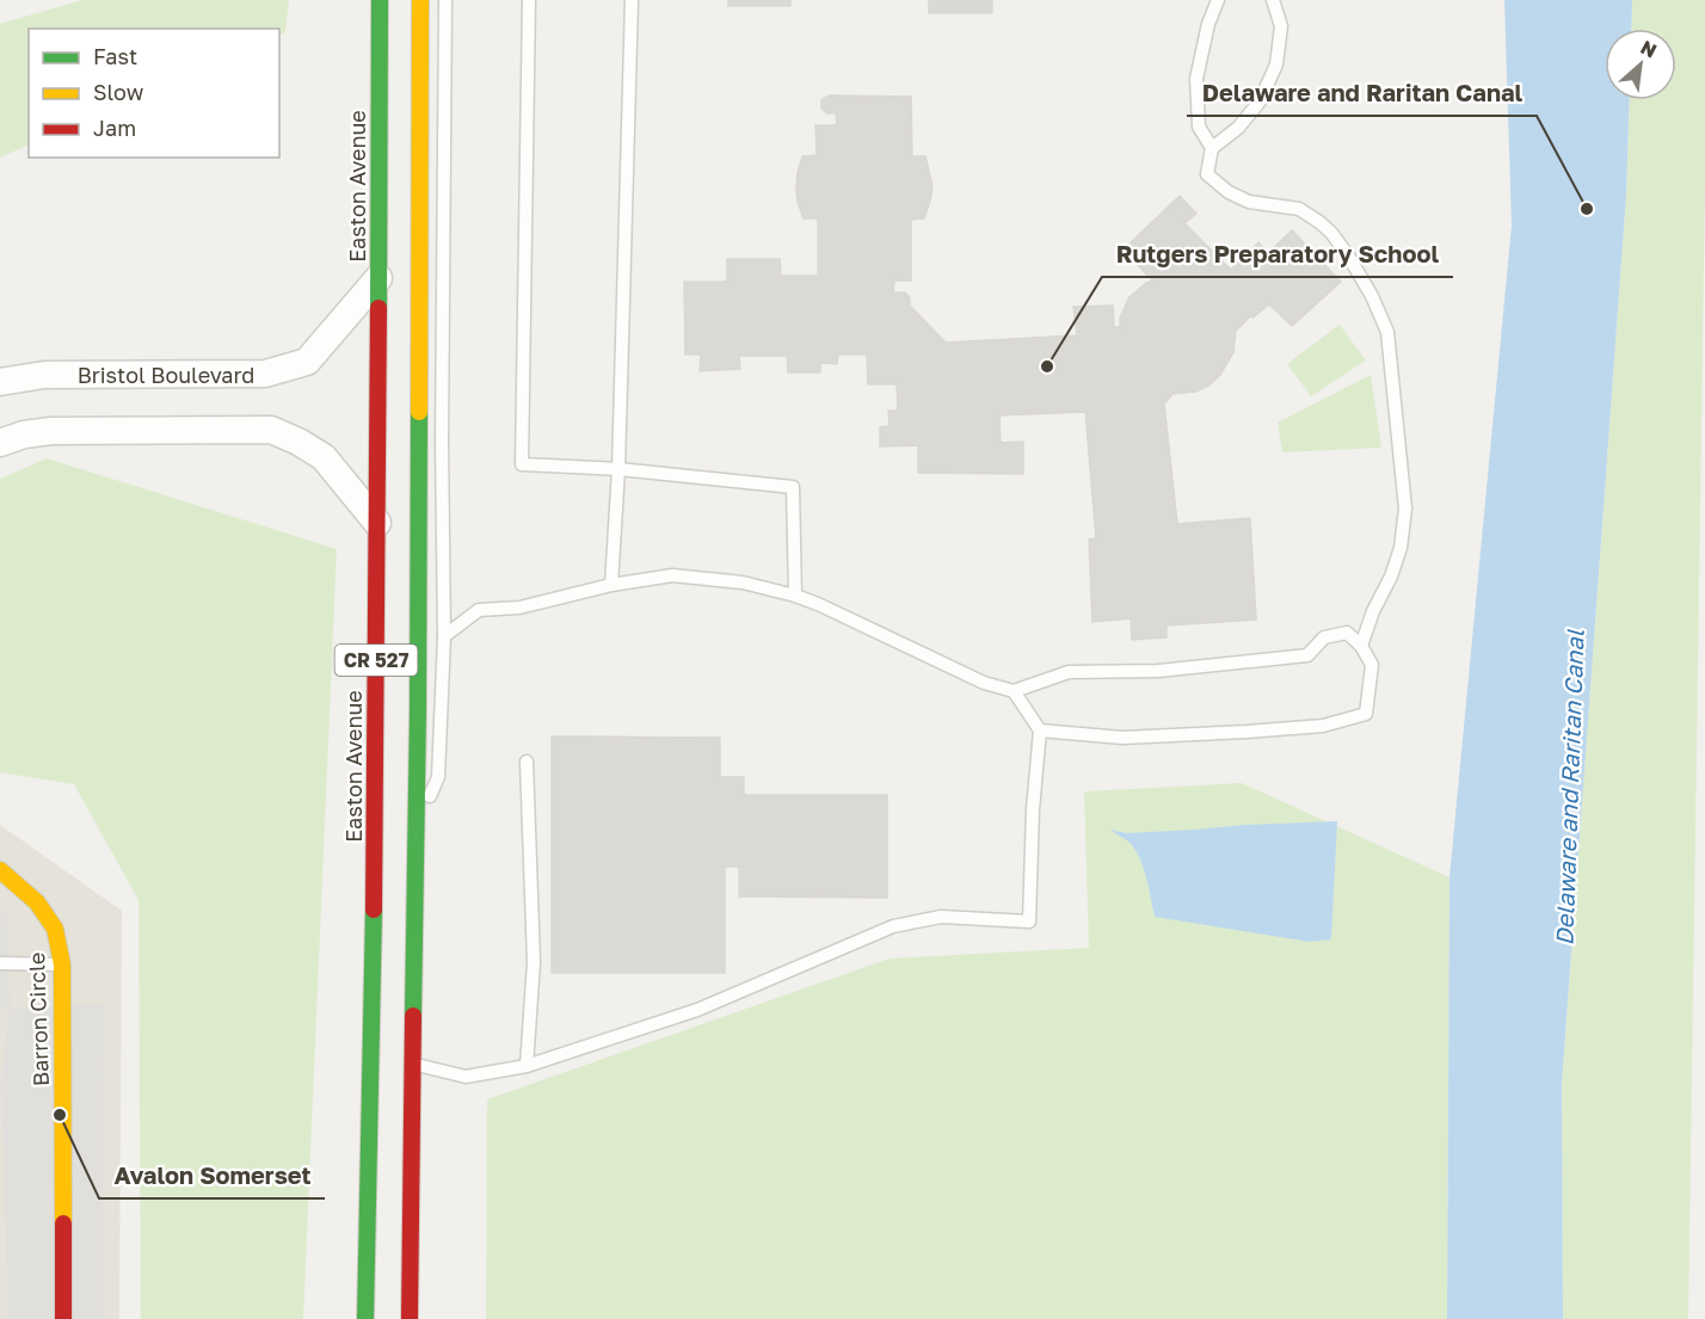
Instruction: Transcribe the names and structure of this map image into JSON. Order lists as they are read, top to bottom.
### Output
{
  "streets": {
    "main road": ["Easton Avenue", "CR 527", "Barron Circle"],
    "street": ["Bristol Boulevard"]
  },
  "crossings": [
    ["Easton Avenue", "Bristol Boulevard"]
  ],
  "water": ["Delaware and Raritan Canal"],
  "places": ["Delaware and Raritan Canal", "Rutgers Preparatory School", "Avalon Somerset"],
  "legend": ["Fast", "Slow", "Jam"],
  "north": "top right"
}
